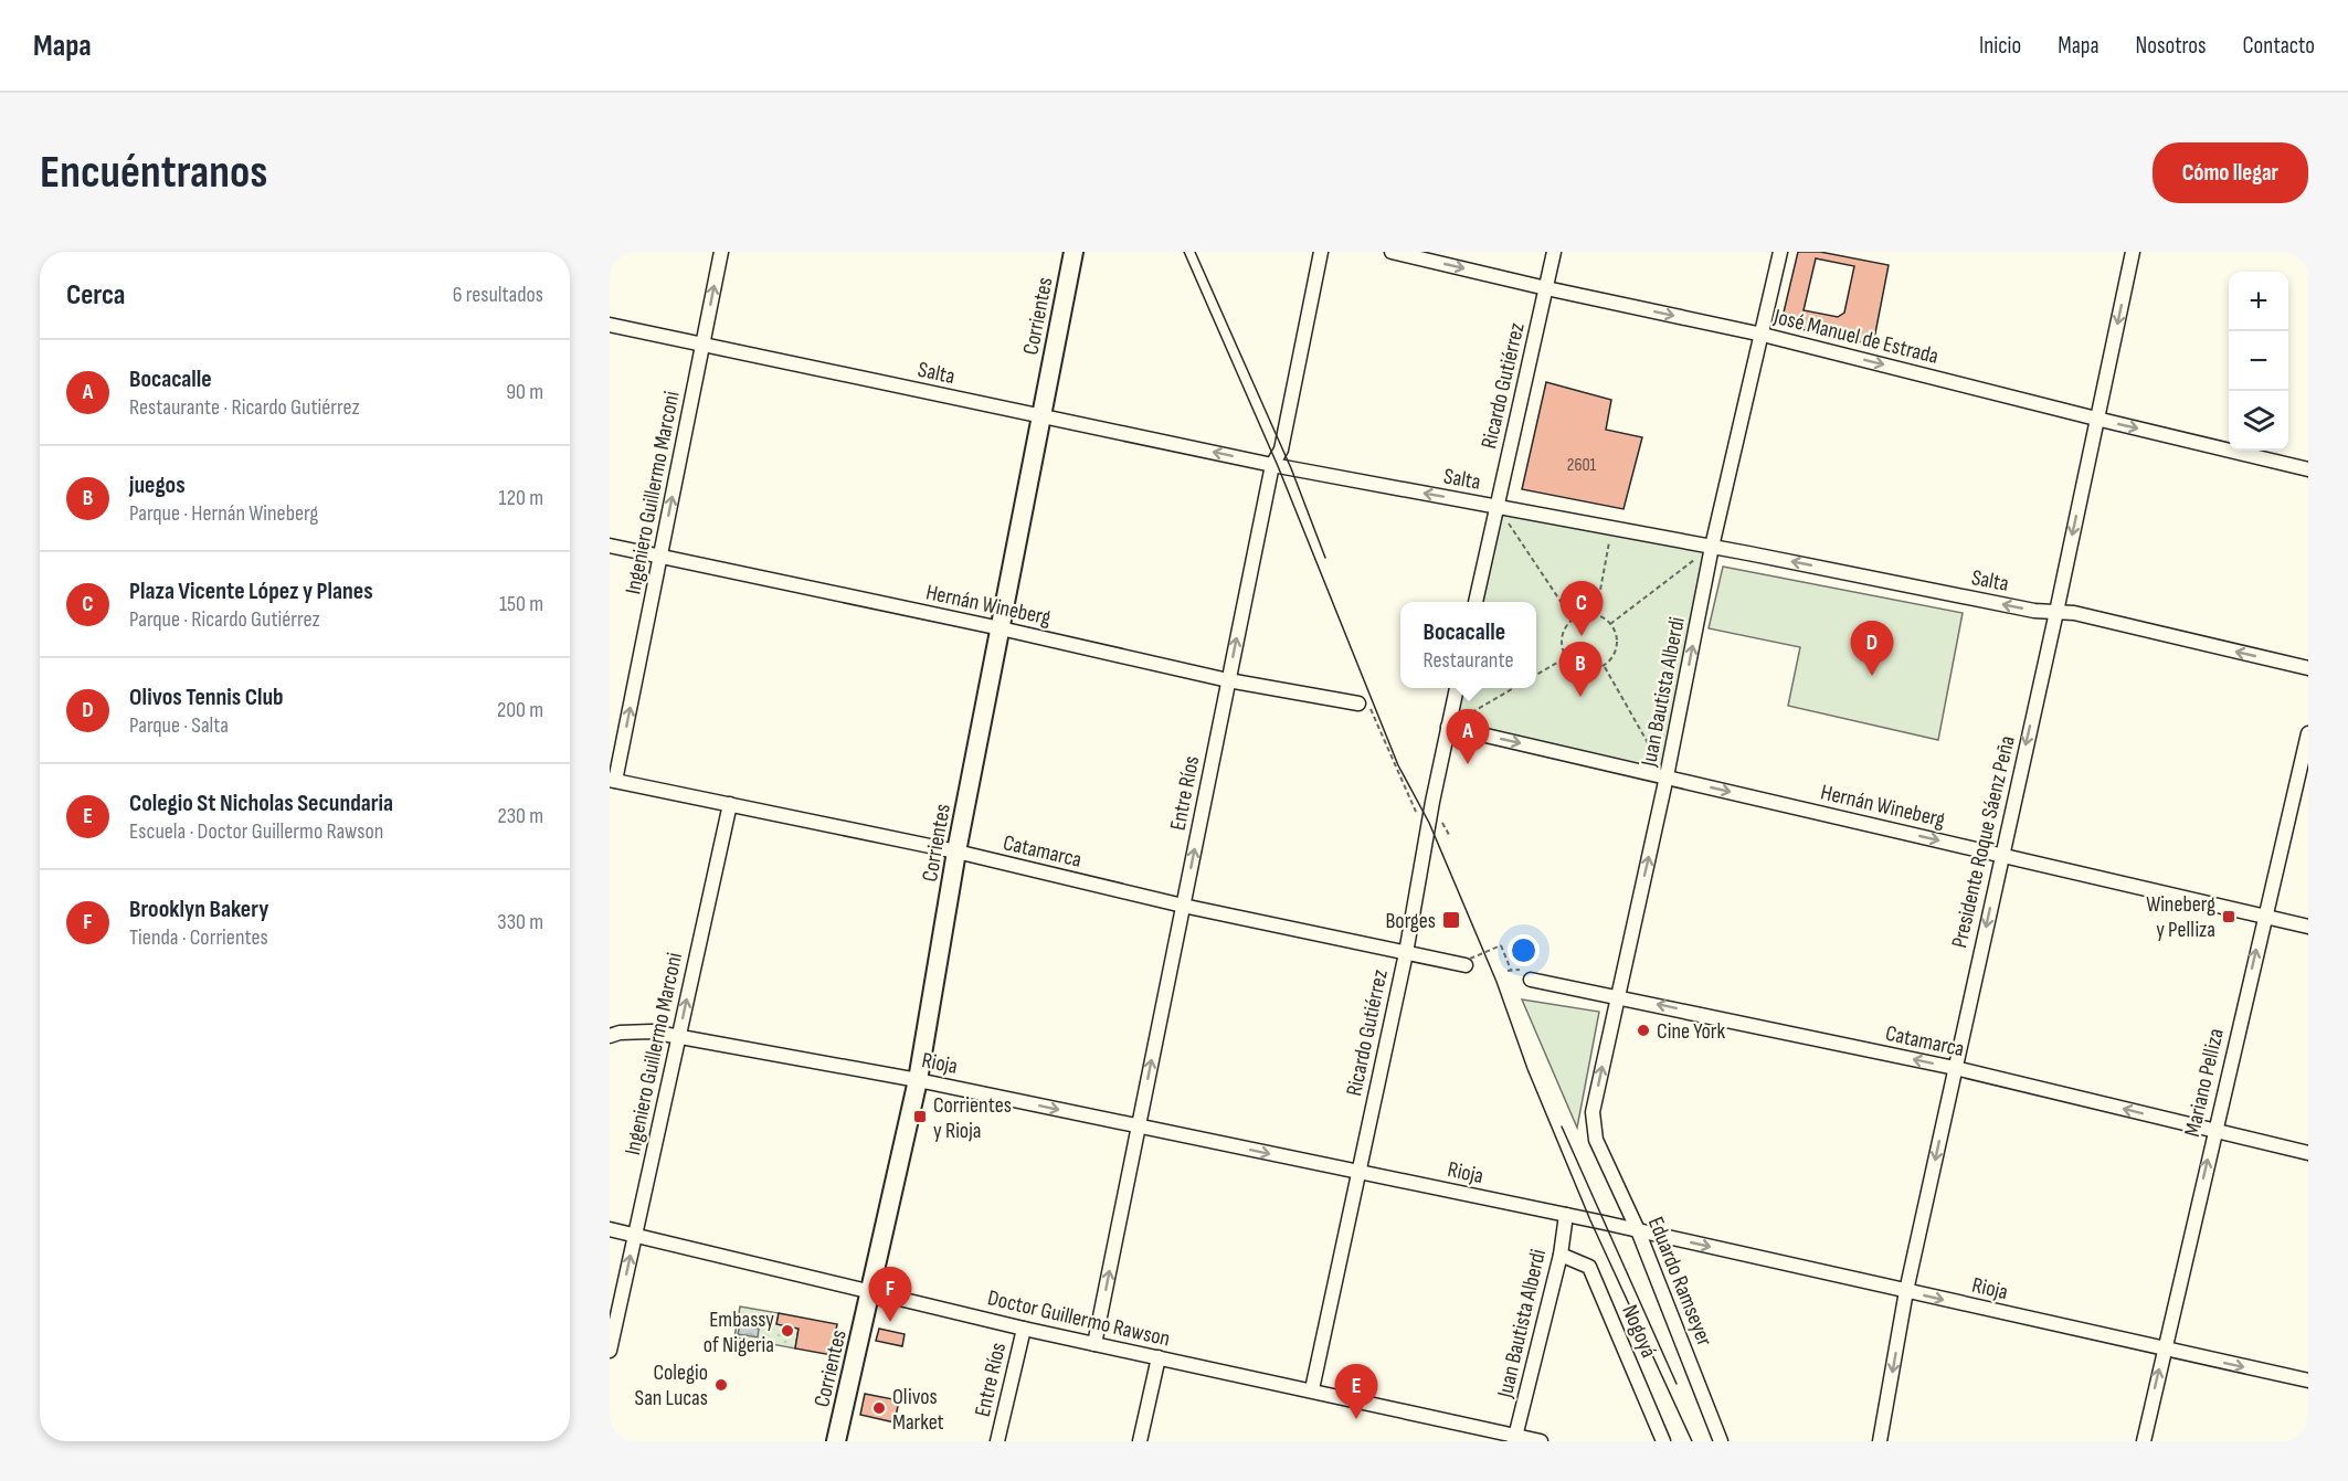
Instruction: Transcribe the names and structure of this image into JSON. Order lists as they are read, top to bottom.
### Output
{
  "streets": {
    "street": [
      "Corrientes",
      "José Manuel de Estrada",
      "Salta",
      "Ricardo Gutiérrez",
      "Ingeniero Guillermo Marconi",
      "Hernán Wineberg",
      "Juan Bautista Alberdi",
      "Entre Ríos",
      "Presidente Roque Sáenz Peña",
      "Catamarca",
      "Rioja",
      "Mariano Pelliza",
      "Eduardo Ramseyer",
      "Doctor Guillermo Rawson",
      "Nogoyá"
    ]
  },
  "crossings": [
    ["Corrientes", "Salta"],
    ["Corrientes", "Hernán Wineberg"],
    ["Corrientes", "Catamarca"],
    ["Corrientes", "Rioja"],
    ["Corrientes", "Doctor Guillermo Rawson"],
    ["José Manuel de Estrada", "Ricardo Gutiérrez"],
    ["José Manuel de Estrada", "Juan Bautista Alberdi"],
    ["José Manuel de Estrada", "Presidente Roque Sáenz Peña"],
    ["Salta", "Ricardo Gutiérrez"],
    ["Salta", "Ingeniero Guillermo Marconi"],
    ["Salta", "Juan Bautista Alberdi"],
    ["Salta", "Entre Ríos"],
    ["Salta", "Presidente Roque Sáenz Peña"],
    ["Ricardo Gutiérrez", "Hernán Wineberg"],
    ["Ricardo Gutiérrez", "Catamarca"],
    ["Ricardo Gutiérrez", "Rioja"],
    ["Ricardo Gutiérrez", "Doctor Guillermo Rawson"],
    ["Ingeniero Guillermo Marconi", "Hernán Wineberg"],
    ["Ingeniero Guillermo Marconi", "Catamarca"],
    ["Ingeniero Guillermo Marconi", "Rioja"],
    ["Ingeniero Guillermo Marconi", "Doctor Guillermo Rawson"],
    ["Hernán Wineberg", "Juan Bautista Alberdi"],
    ["Hernán Wineberg", "Entre Ríos"],
    ["Hernán Wineberg", "Presidente Roque Sáenz Peña"],
    ["Hernán Wineberg", "Mariano Pelliza"],
    ["Juan Bautista Alberdi", "Catamarca"],
    ["Juan Bautista Alberdi", "Rioja"],
    ["Juan Bautista Alberdi", "Eduardo Ramseyer"],
    ["Juan Bautista Alberdi", "Doctor Guillermo Rawson"],
    ["Juan Bautista Alberdi", "Nogoyá"],
    ["Entre Ríos", "Catamarca"],
    ["Entre Ríos", "Rioja"],
    ["Entre Ríos", "Doctor Guillermo Rawson"],
    ["Presidente Roque Sáenz Peña", "Catamarca"],
    ["Presidente Roque Sáenz Peña", "Rioja"],
    ["Catamarca", "Mariano Pelliza"],
    ["Rioja", "Mariano Pelliza"],
    ["Rioja", "Eduardo Ramseyer"]
  ],
  "one_way": [
    "José Manuel de Estrada",
    "Salta",
    "Ingeniero Guillermo Marconi",
    "Juan Bautista Alberdi",
    "Entre Ríos",
    "Presidente Roque Sáenz Peña",
    "Catamarca",
    "Rioja",
    "Mariano Pelliza"
  ],
  "places": {
    "transit": ["Wineberg y Pelliza", "Borges", "Corrientes y Rioja"],
    "other": [
      "Cine York",
      "Embassy of Nigeria",
      "Colegio San Lucas",
      "Olivos Market"
    ]
  },
  "house_numbers": ["2601"],
  "page": {
    "header": "Mapa",
    "nav": [
      "Inicio",
      "Mapa",
      "Nosotros",
      "Contacto"
    ],
    "buttons": "Cómo llegar",
    "title": "Encuéntranos",
    "heading": ["Cerca", "6 resultados"],
    "map_buttons": ["+", "−"],
    "list": [
      {
        "mark": "A",
        "name": "Bocacalle",
        "note": "Restaurante · Ricardo Gutiérrez",
        "value": "90 m"
      },
      {
        "mark": "B",
        "name": "juegos",
        "note": "Parque · Hernán Wineberg",
        "value": "120 m"
      },
      {
        "mark": "C",
        "name": "Plaza Vicente López y Planes",
        "note": "Parque · Ricardo Gutiérrez",
        "value": "150 m"
      },
      {
        "mark": "D",
        "name": "Olivos Tennis Club",
        "note": "Parque · Salta",
        "value": "200 m"
      },
      {
        "mark": "E",
        "name": "Colegio St Nicholas Secundaria",
        "note": "Escuela · Doctor Guillermo Rawson",
        "value": "230 m"
      },
      {
        "mark": "F",
        "name": "Brooklyn Bakery",
        "note": "Tienda · Corrientes",
        "value": "330 m"
      }
    ],
    "pins": [
      "C",
      "D",
      "B",
      "A",
      "F",
      "E"
    ],
    "popup": ["Bocacalle", "Restaurante"]
  }
}
